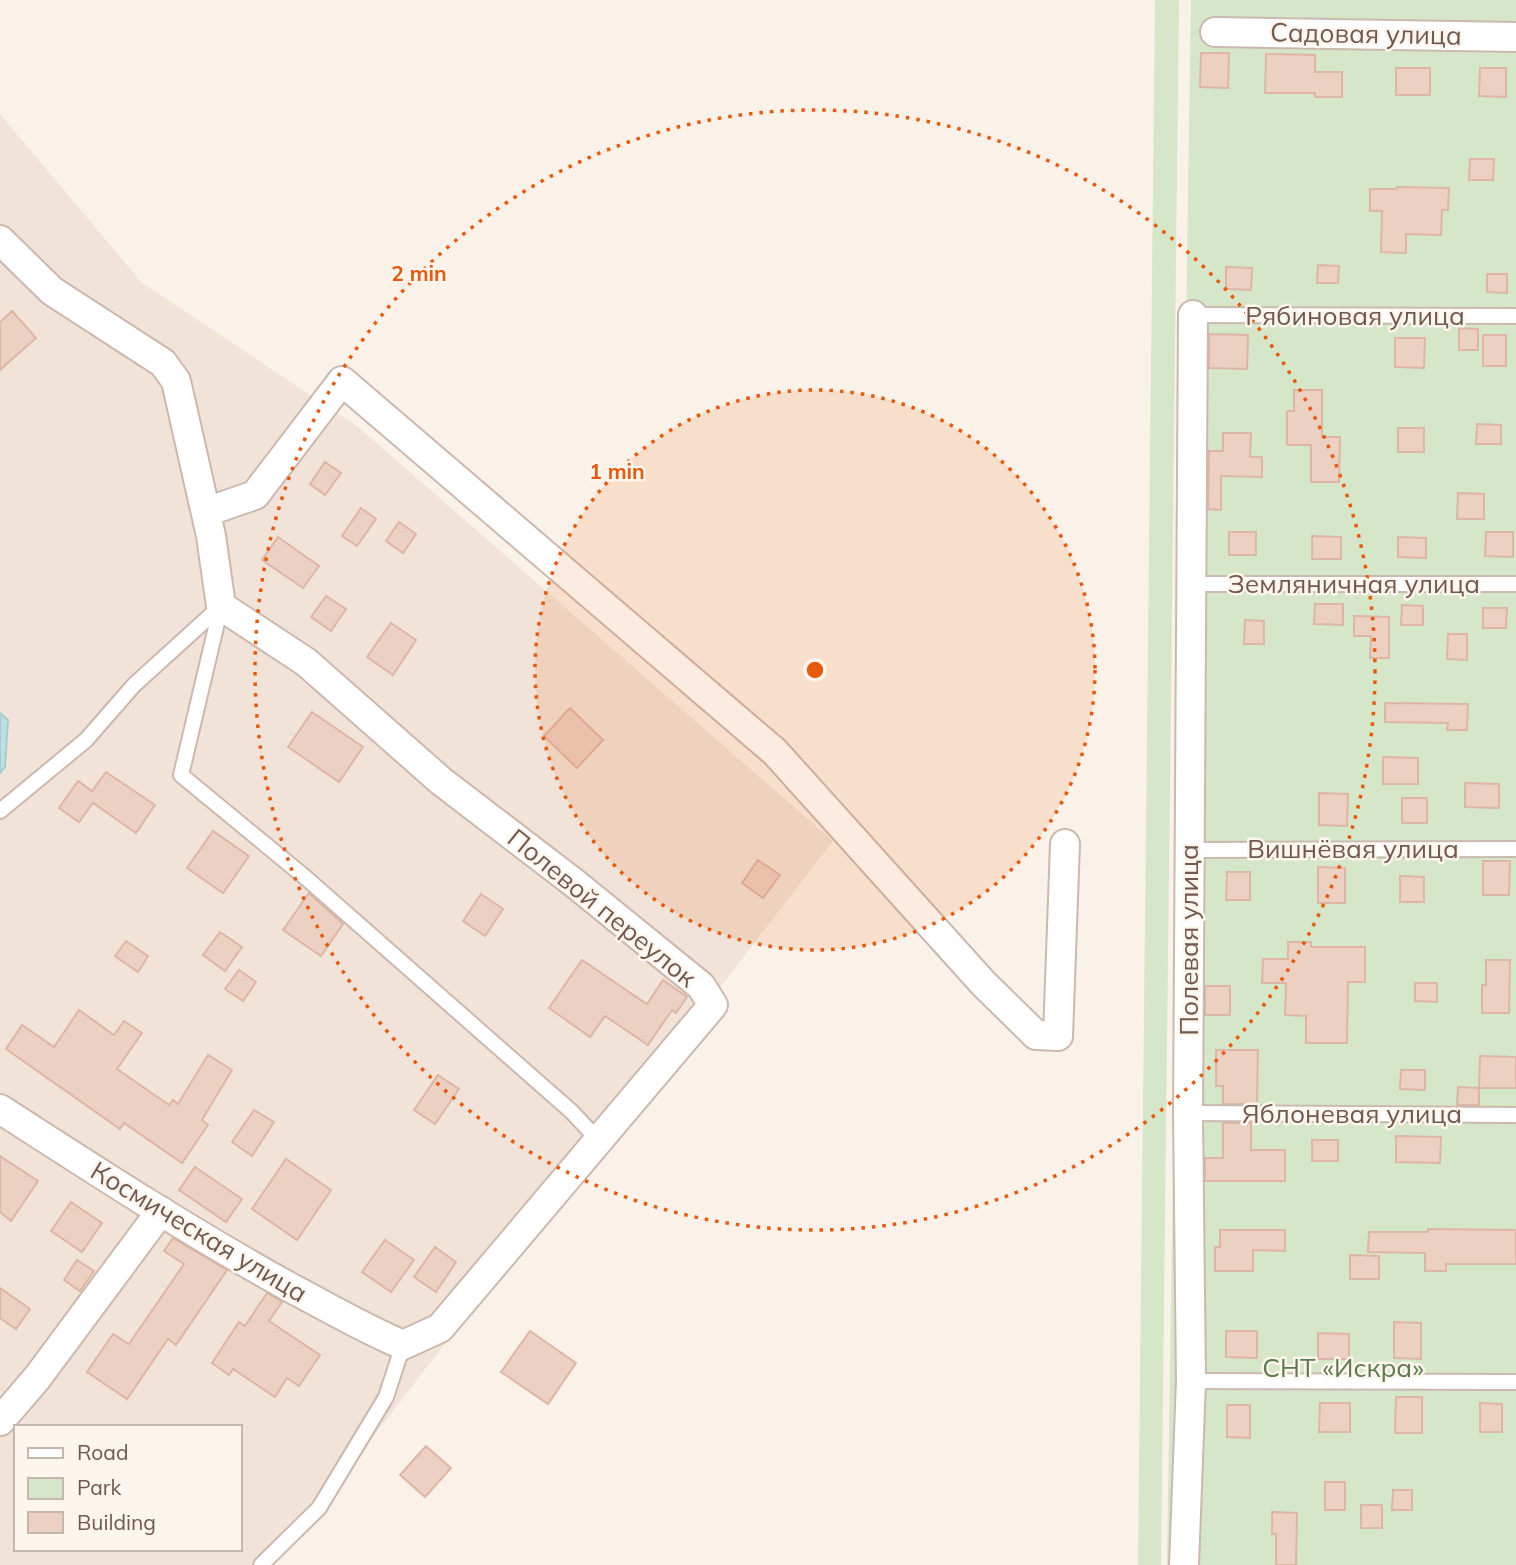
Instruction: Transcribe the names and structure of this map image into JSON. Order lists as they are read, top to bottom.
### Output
{
  "streets": {
    "street": [
      "Садовая улица",
      "Полевой переулок",
      "Полевая улица",
      "Космическая улица"
    ],
    "lane": [
      "Рябиновая улица",
      "Земляничная улица",
      "Вишнёвая улица",
      "Яблоневая улица"
    ]
  },
  "crossings": [
    ["Рябиновая улица", "Полевая улица"],
    ["Земляничная улица", "Полевая улица"],
    ["Вишнёвая улица", "Полевая улица"],
    ["Полевой переулок", "Космическая улица"],
    ["Полевая улица", "Яблоневая улица"]
  ],
  "parks": ["СНТ «Искра»"],
  "legend": ["Road", "Park", "Building"],
  "rings": ["2 min", "1 min"]
}
